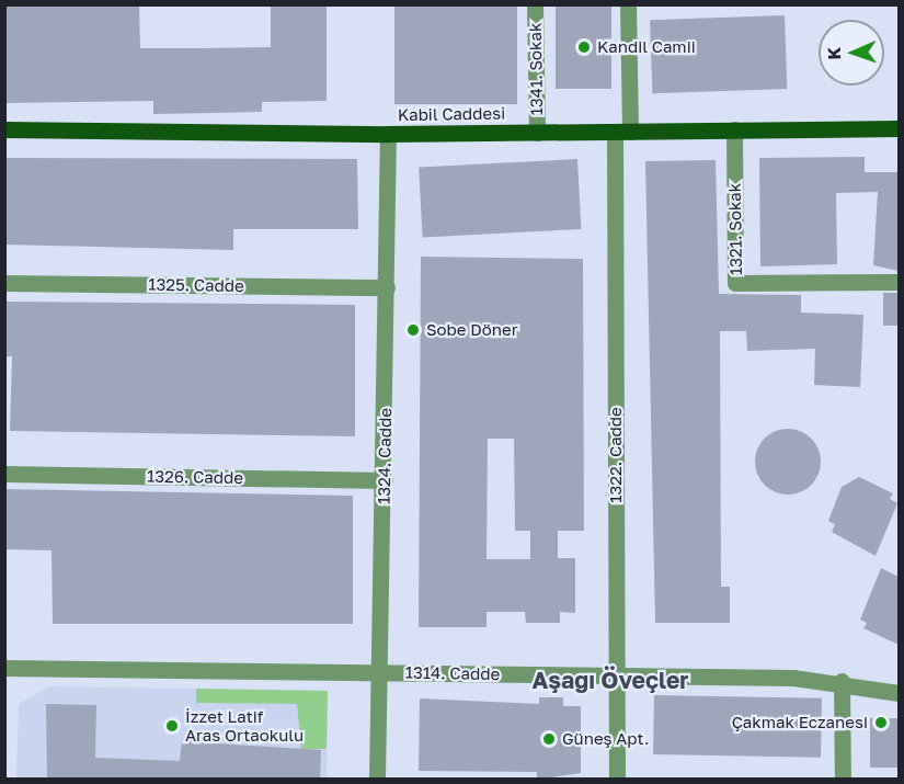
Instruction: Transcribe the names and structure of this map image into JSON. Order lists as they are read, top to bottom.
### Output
{
  "streets": {
    "main road": ["Kabil Caddesi"],
    "street": [
      "1341. Sokak",
      "1321. Sokak",
      "1325. Cadde",
      "1322. Cadde",
      "1324. Cadde",
      "1326. Cadde",
      "1314. Cadde"
    ]
  },
  "crossings": [
    ["1341. Sokak", "Kabil Caddesi"],
    ["Kabil Caddesi", "1321. Sokak"],
    ["Kabil Caddesi", "1322. Cadde"],
    ["Kabil Caddesi", "1324. Cadde"],
    ["1325. Cadde", "1324. Cadde"],
    ["1322. Cadde", "1314. Cadde"],
    ["1324. Cadde", "1326. Cadde"],
    ["1324. Cadde", "1314. Cadde"]
  ],
  "districts": ["Aşağı Öveçler"],
  "places": [
    "Kandil Camii",
    "Sobe Döner",
    "Çakmak Eczanesi",
    "İzzet Latif Aras Ortaokulu",
    "Güneş Apt."
  ],
  "north": "left"
}
